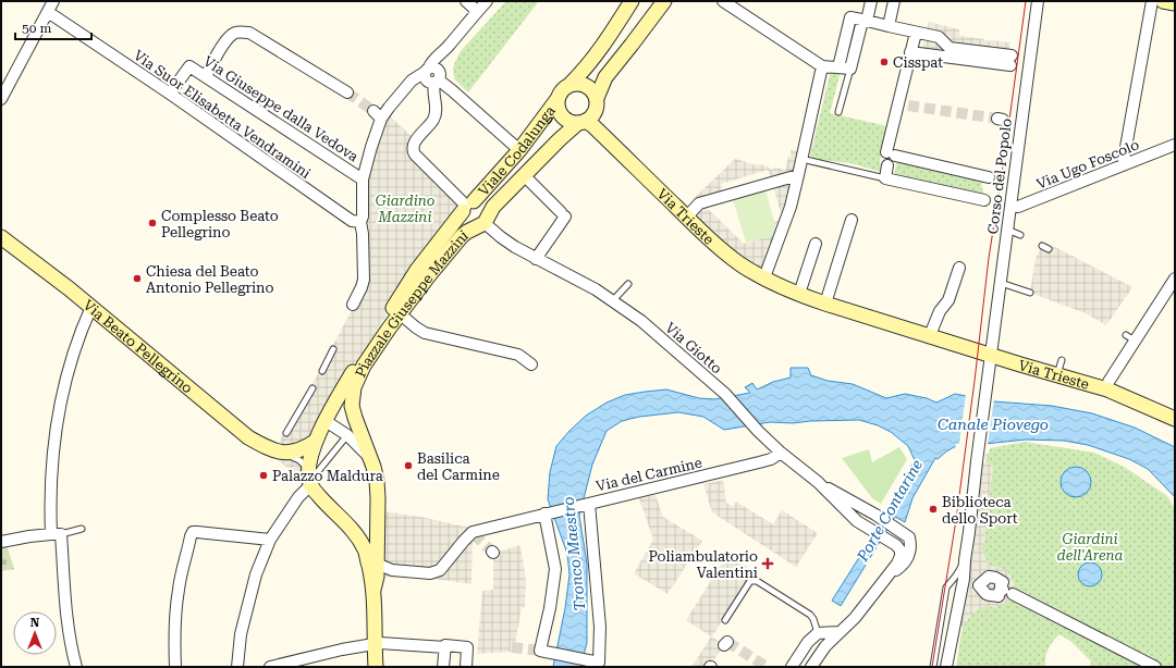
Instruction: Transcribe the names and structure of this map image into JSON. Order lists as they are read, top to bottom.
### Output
{
  "streets": {
    "street": [
      "Via Giuseppe dalla Vedova",
      "Via Suor Elisabetta Vendramini",
      "Viale Codalunga",
      "Via Ugo Foscolo",
      "Corso del Popolo",
      "Via Trieste",
      "Piazzale Giuseppe Mazzini",
      "Via Beato Pellegrino",
      "Via Giotto",
      "Via del Carmine"
    ]
  },
  "crossings": [
    ["Via Giuseppe dalla Vedova", "Via Suor Elisabetta Vendramini"],
    ["Viale Codalunga", "Via Trieste"],
    ["Viale Codalunga", "Piazzale Giuseppe Mazzini"],
    ["Viale Codalunga", "Via Giotto"],
    ["Via Ugo Foscolo", "Corso del Popolo"],
    ["Corso del Popolo", "Via Trieste"],
    ["Piazzale Giuseppe Mazzini", "Via Beato Pellegrino"],
    ["Piazzale Giuseppe Mazzini", "Via Giotto"],
    ["Via Giotto", "Via del Carmine"]
  ],
  "water": ["Canale Piovego", "Porte Contarine", "Tronco Maestro"],
  "parks": ["Giardino Mazzini", "Giardini dell'Arena"],
  "places": {
    "other": [
      "Cisspat",
      "Complesso Beato Pellegrino",
      "Chiesa del Beato Antonio Pellegrino",
      "Basilica del Carmine",
      "Palazzo Maldura",
      "Biblioteca dello Sport"
    ],
    "health": ["Poliambulatorio Valentini"]
  },
  "scale_bar": "50 m",
  "north": "top"
}
